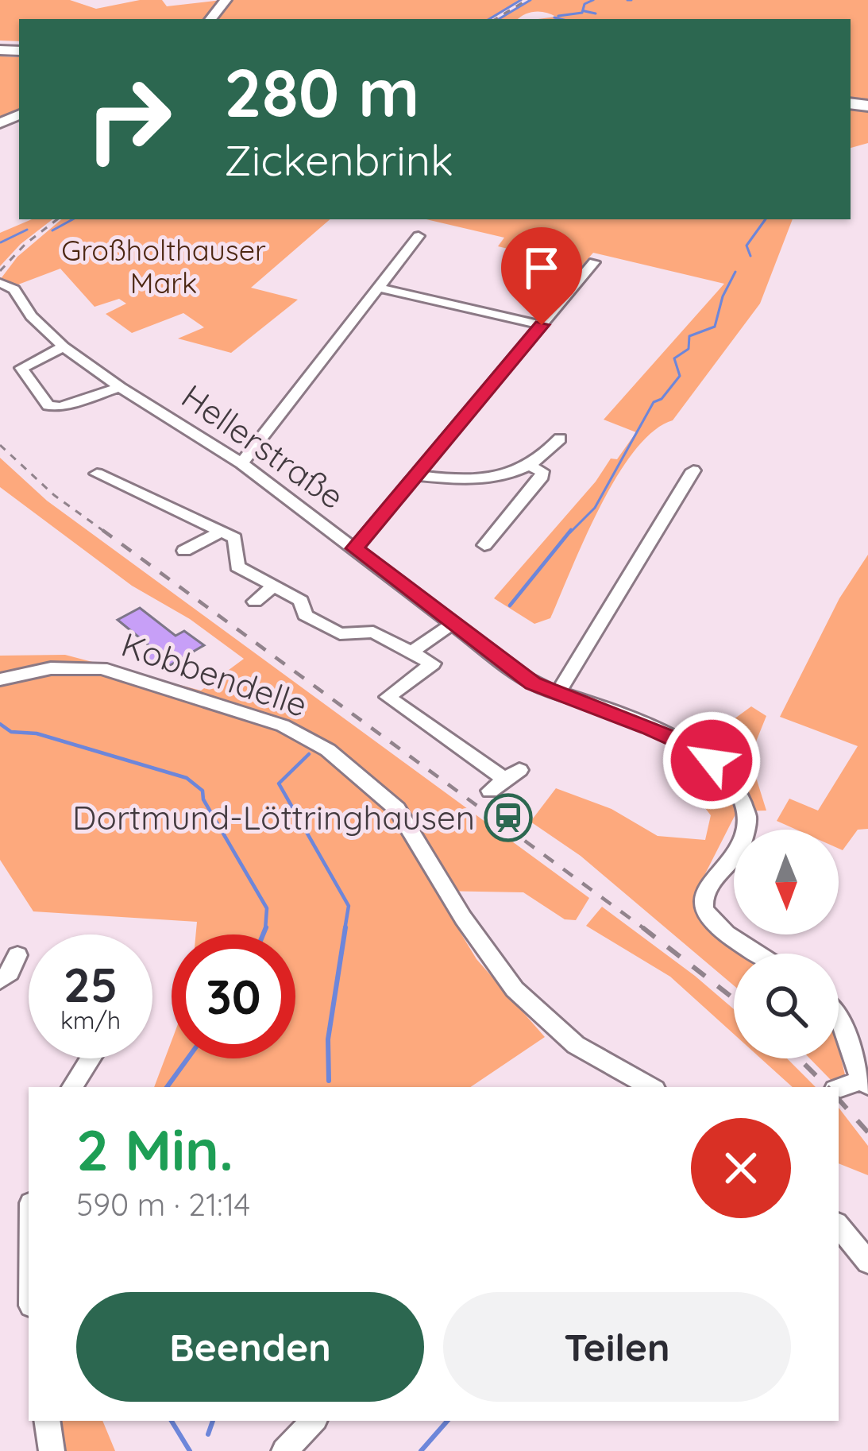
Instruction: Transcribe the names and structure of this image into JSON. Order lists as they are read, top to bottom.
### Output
{
  "streets": {
    "street": ["Hellerstraße", "Kobbendelle"]
  },
  "parks": ["Großholthauser Mark"],
  "places": {
    "station": ["Dortmund-Löttringhausen"]
  },
  "north": "bottom",
  "page": {
    "turn": ["280 m", "Zickenbrink"],
    "speed": "25 km/h",
    "limit": "30",
    "heading": ["2 Min.", "590 m · 21:14"],
    "buttons": ["Beenden", "Teilen"]
  }
}
